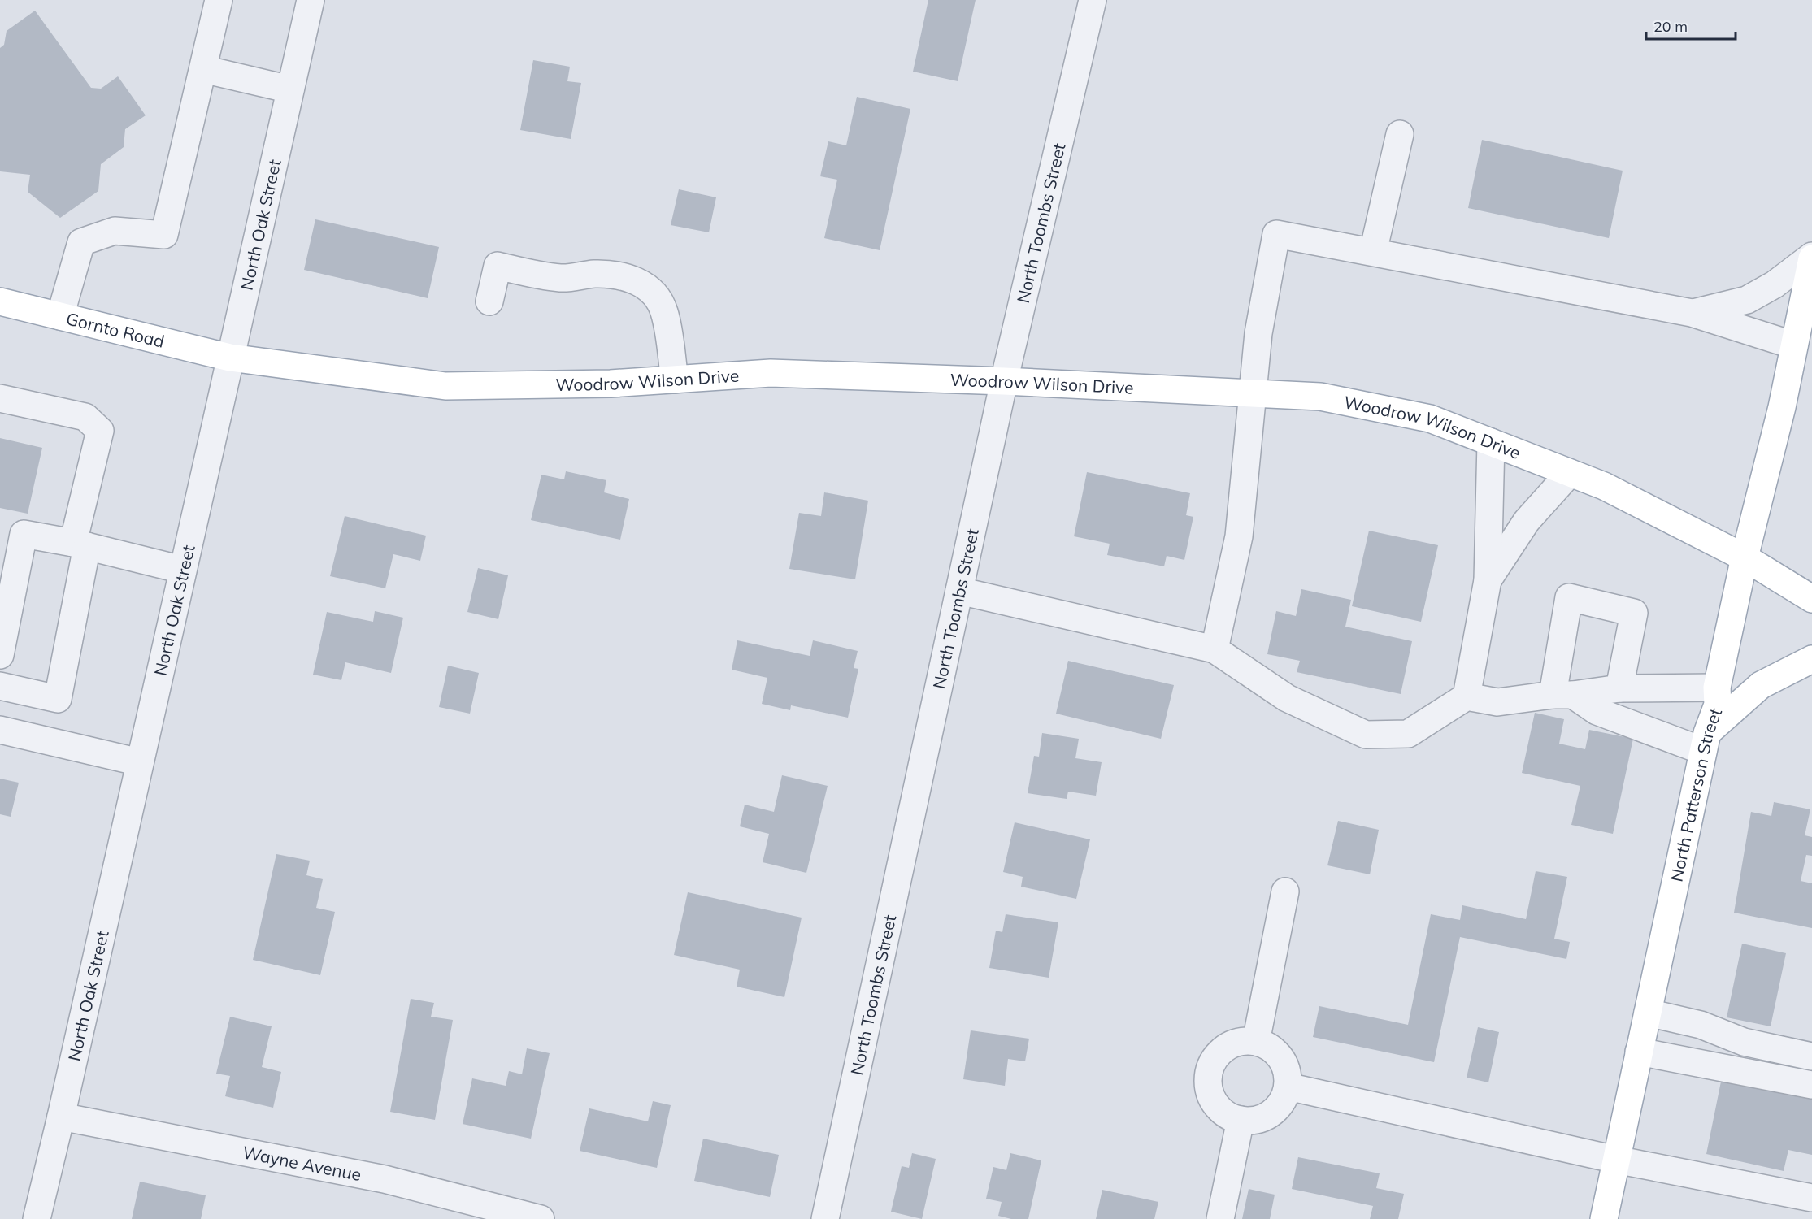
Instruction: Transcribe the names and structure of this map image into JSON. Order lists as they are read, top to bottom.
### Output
{
  "streets": {
    "main road": ["Gornto Road", "Woodrow Wilson Drive", "North Patterson Street"],
    "street": ["North Toombs Street", "North Oak Street", "Wayne Avenue"]
  },
  "crossings": [
    ["North Toombs Street", "Woodrow Wilson Drive"],
    ["North Oak Street", "Gornto Road"],
    ["North Oak Street", "Woodrow Wilson Drive"],
    ["North Oak Street", "Wayne Avenue"],
    ["Gornto Road", "Woodrow Wilson Drive"],
    ["Woodrow Wilson Drive", "North Patterson Street"]
  ],
  "scale_bar": "20 m"
}
